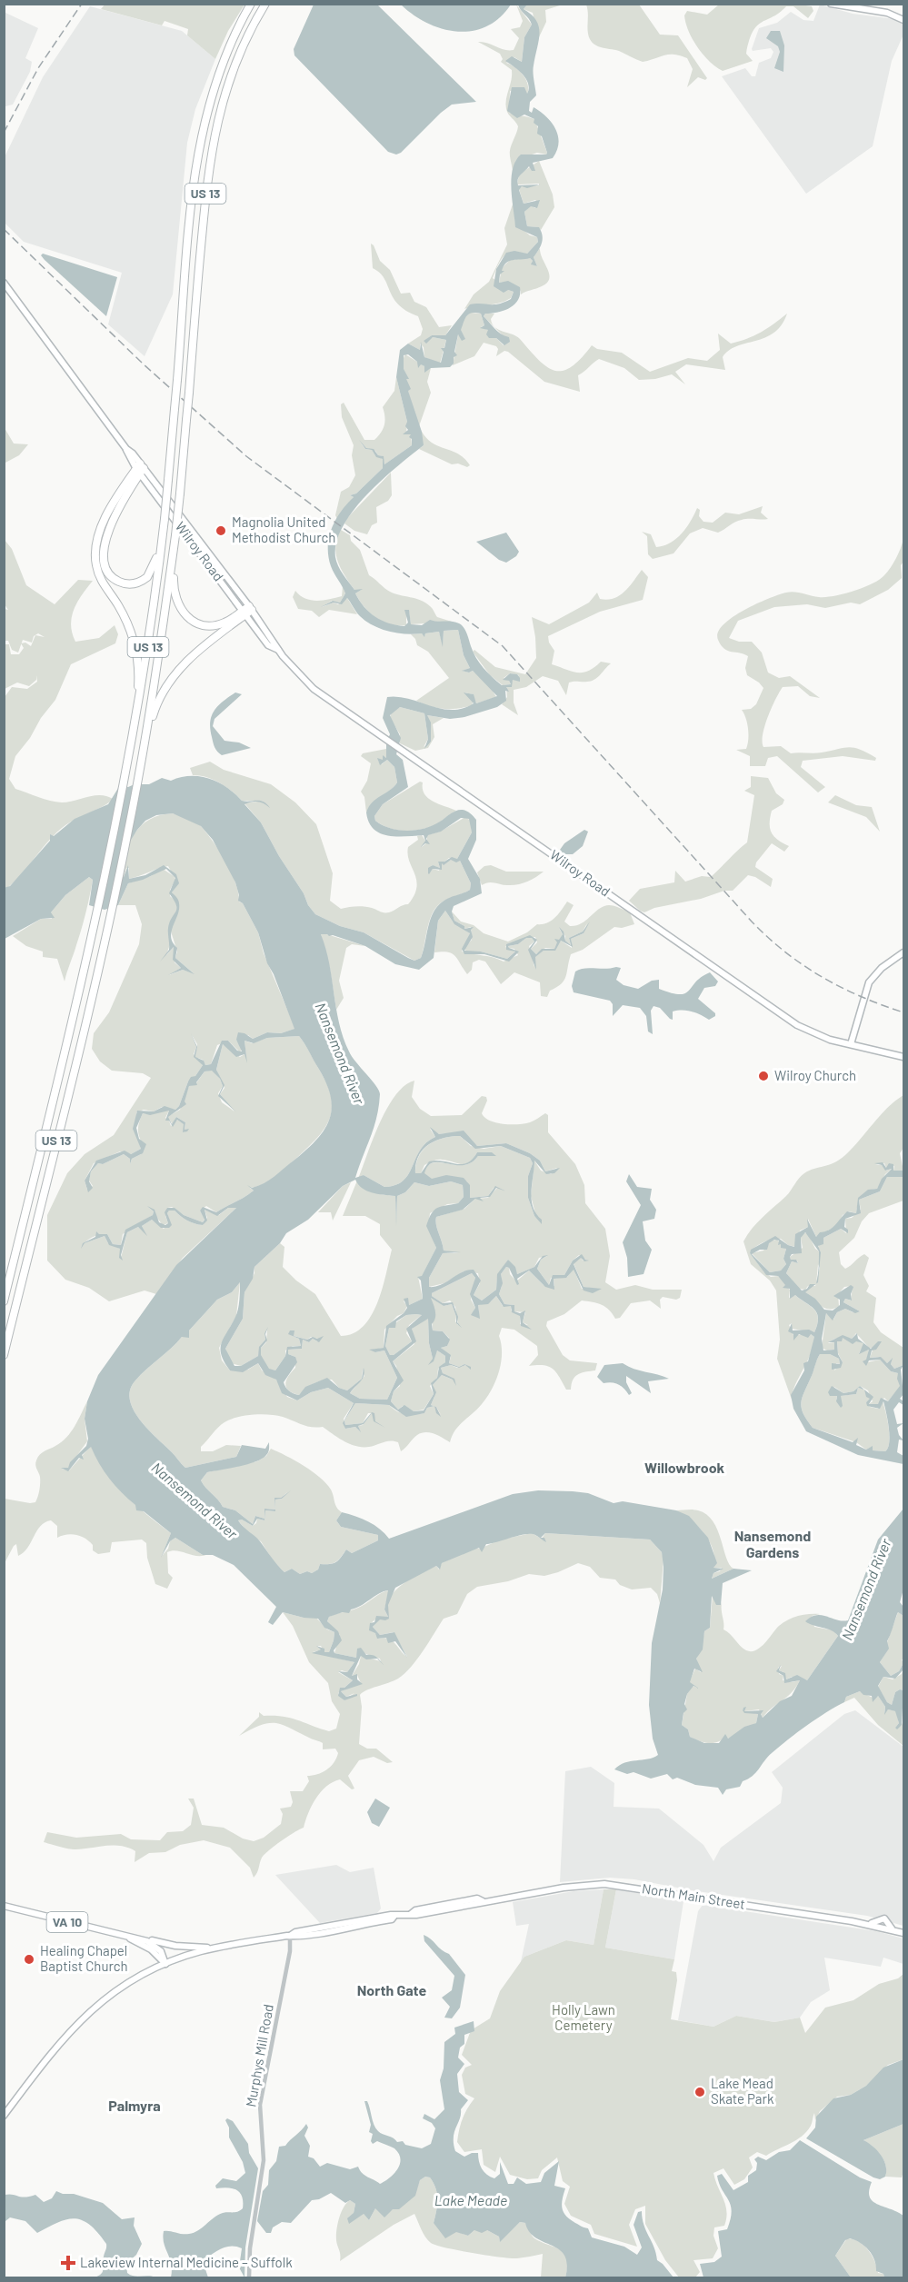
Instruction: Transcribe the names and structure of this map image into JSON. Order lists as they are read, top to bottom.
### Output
{
  "streets": {
    "highway": ["US 13"],
    "main road": ["Wilroy Road", "North Main Street", "VA 10"],
    "street": ["Murphys Mill Road"]
  },
  "crossings": [
    ["North Main Street", "VA 10"],
    ["North Main Street", "Murphys Mill Road"]
  ],
  "districts": [
    "Willowbrook",
    "Nansemond Gardens",
    "North Gate",
    "Palmyra"
  ],
  "water": ["Nansemond River", "Lake Meade"],
  "parks": ["Holly Lawn Cemetery"],
  "places": {
    "other": [
      "Magnolia United Methodist Church",
      "Wilroy Church",
      "Healing Chapel Baptist Church",
      "Lake Mead Skate Park"
    ],
    "health": ["Lakeview Internal Medicine – Suffolk"]
  }
}
